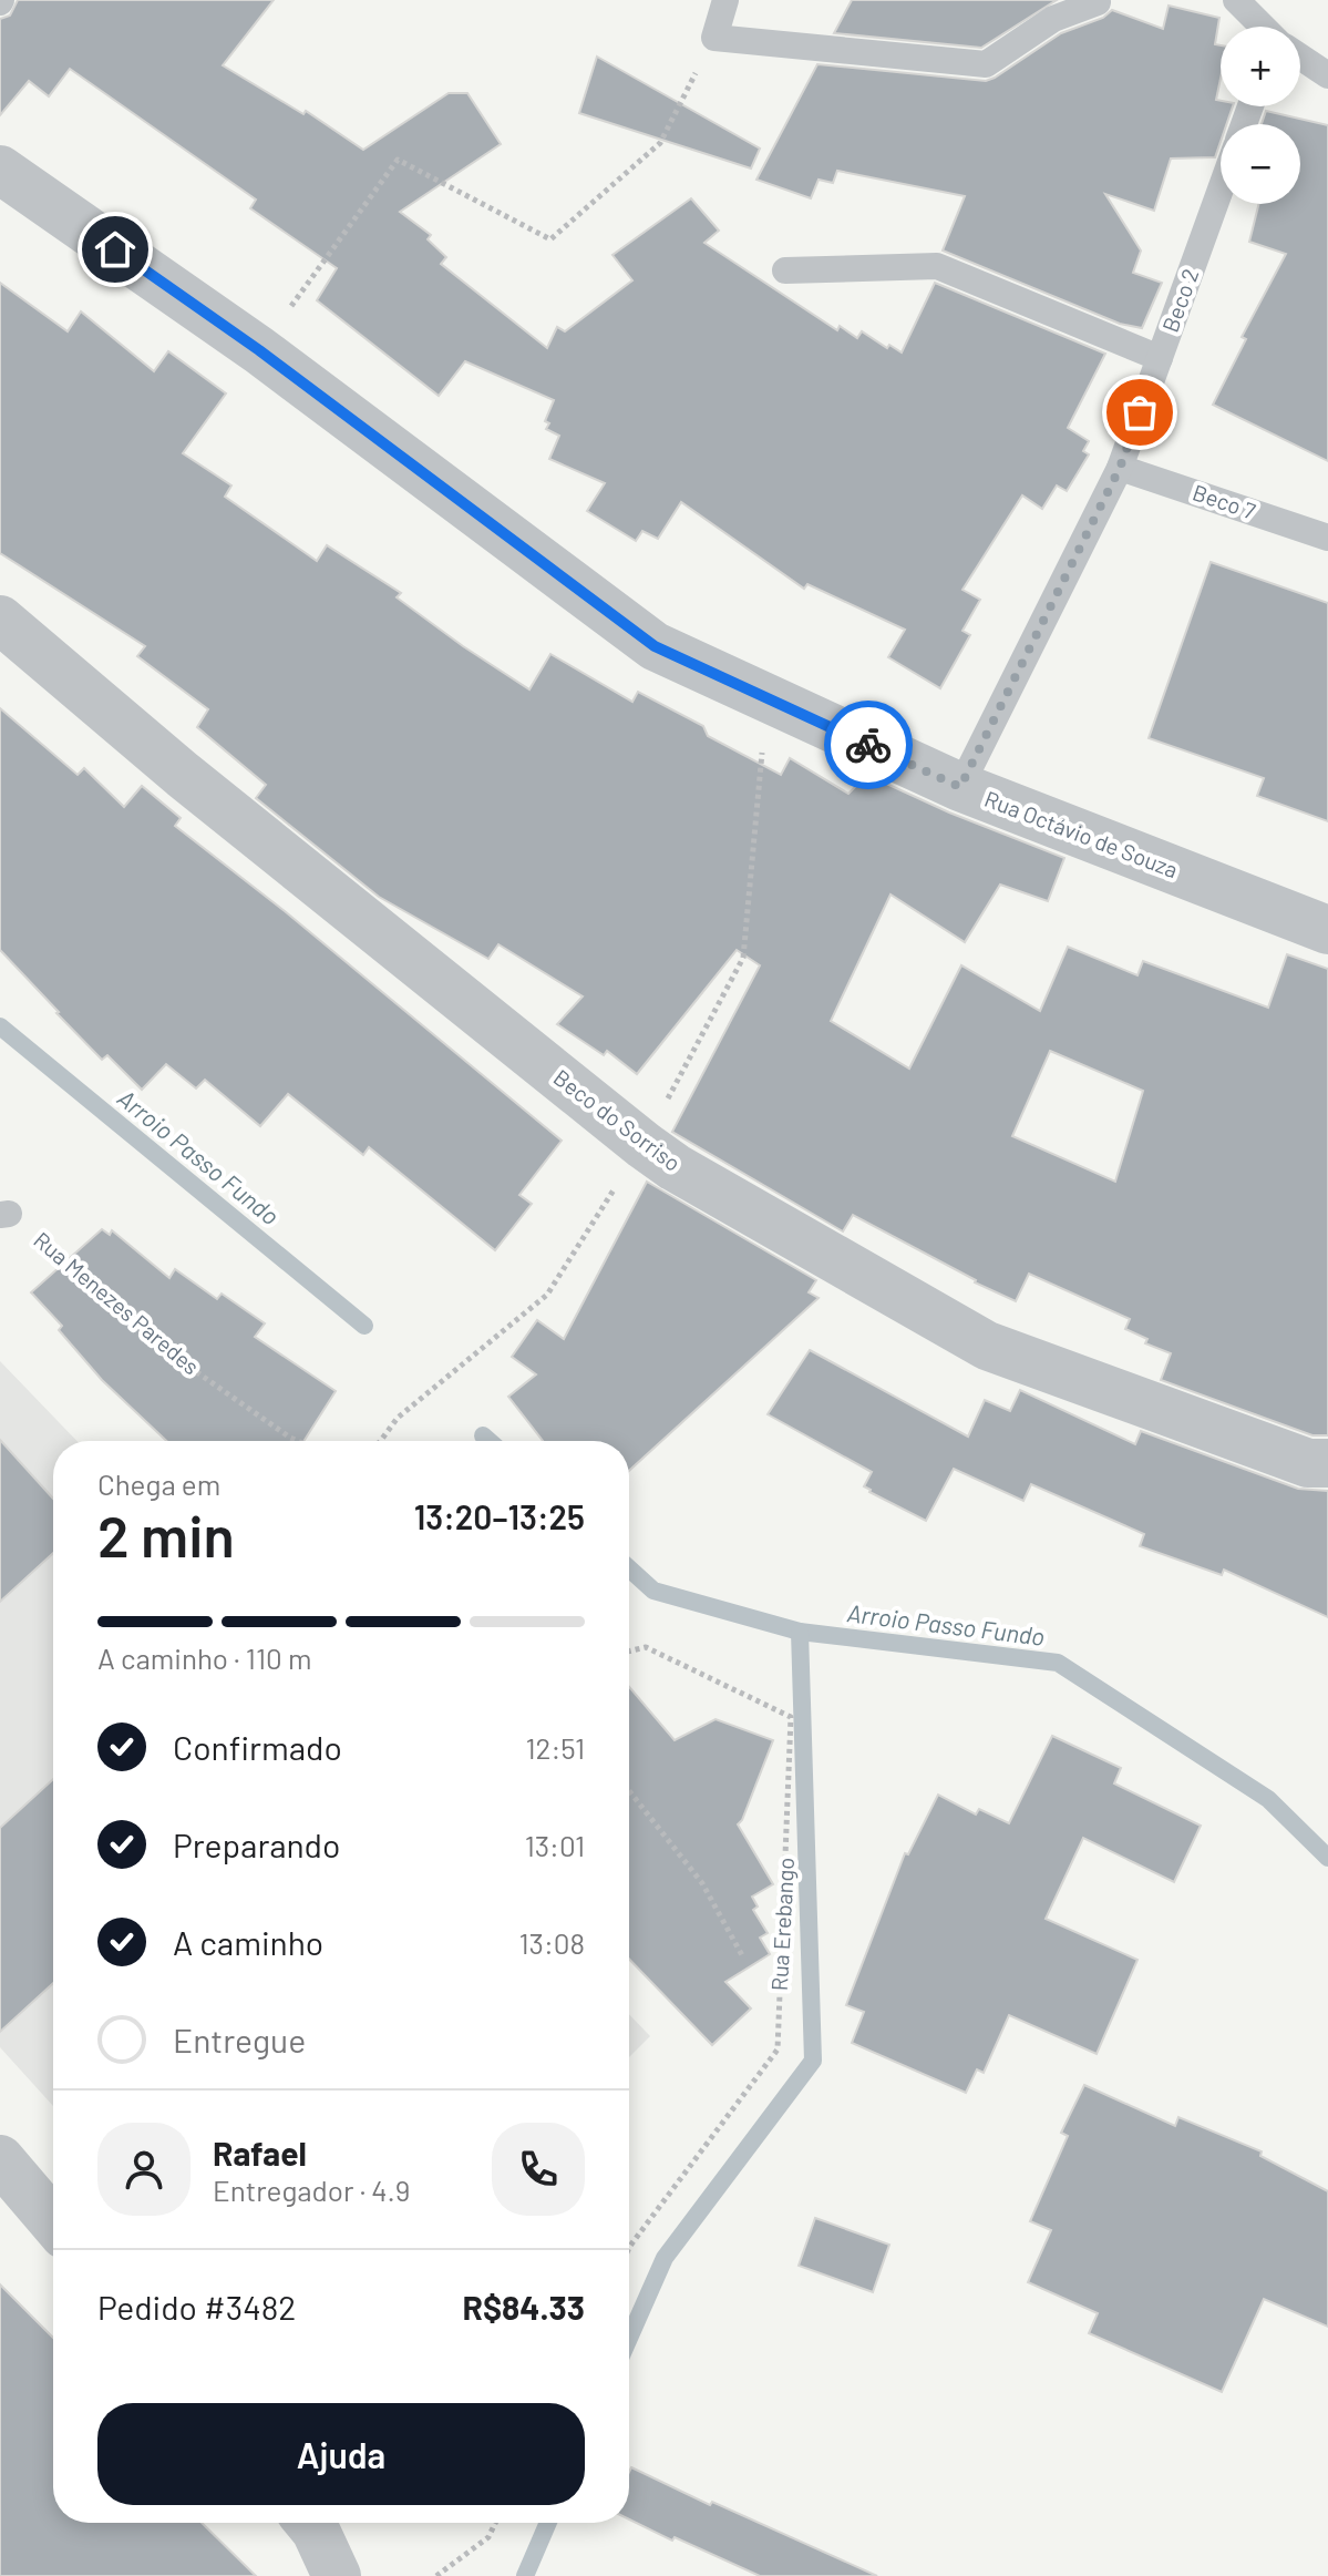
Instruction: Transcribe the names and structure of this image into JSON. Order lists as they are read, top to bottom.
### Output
{
  "streets": {
    "street": ["Rua Octávio de Souza", "Beco do Sorriso"],
    "lane": ["Beco 2", "Beco 7"],
    "path": ["Rua Menezes Paredes", "Rua Erebango"]
  },
  "crossings": [
    ["Beco 2", "Beco 7"],
    ["Beco 2", "Rua Octávio de Souza"]
  ],
  "water": ["Arroio Passo Fundo"],
  "page": {
    "map_buttons": ["+", "−"],
    "heading": ["2 min", "Chega em", "13:20–13:25"],
    "panel": [
      "Rafael",
      "Entregador · 4.9",
      "Pedido #3482",
      "R$84.33"
    ],
    "bar": "A caminho · 110 m",
    "list": [
      ["Confirmado", "12:51"],
      ["Preparando", "13:01"],
      ["A caminho", "13:08"],
      "Entregue"
    ],
    "buttons": "Ajuda"
  }
}
